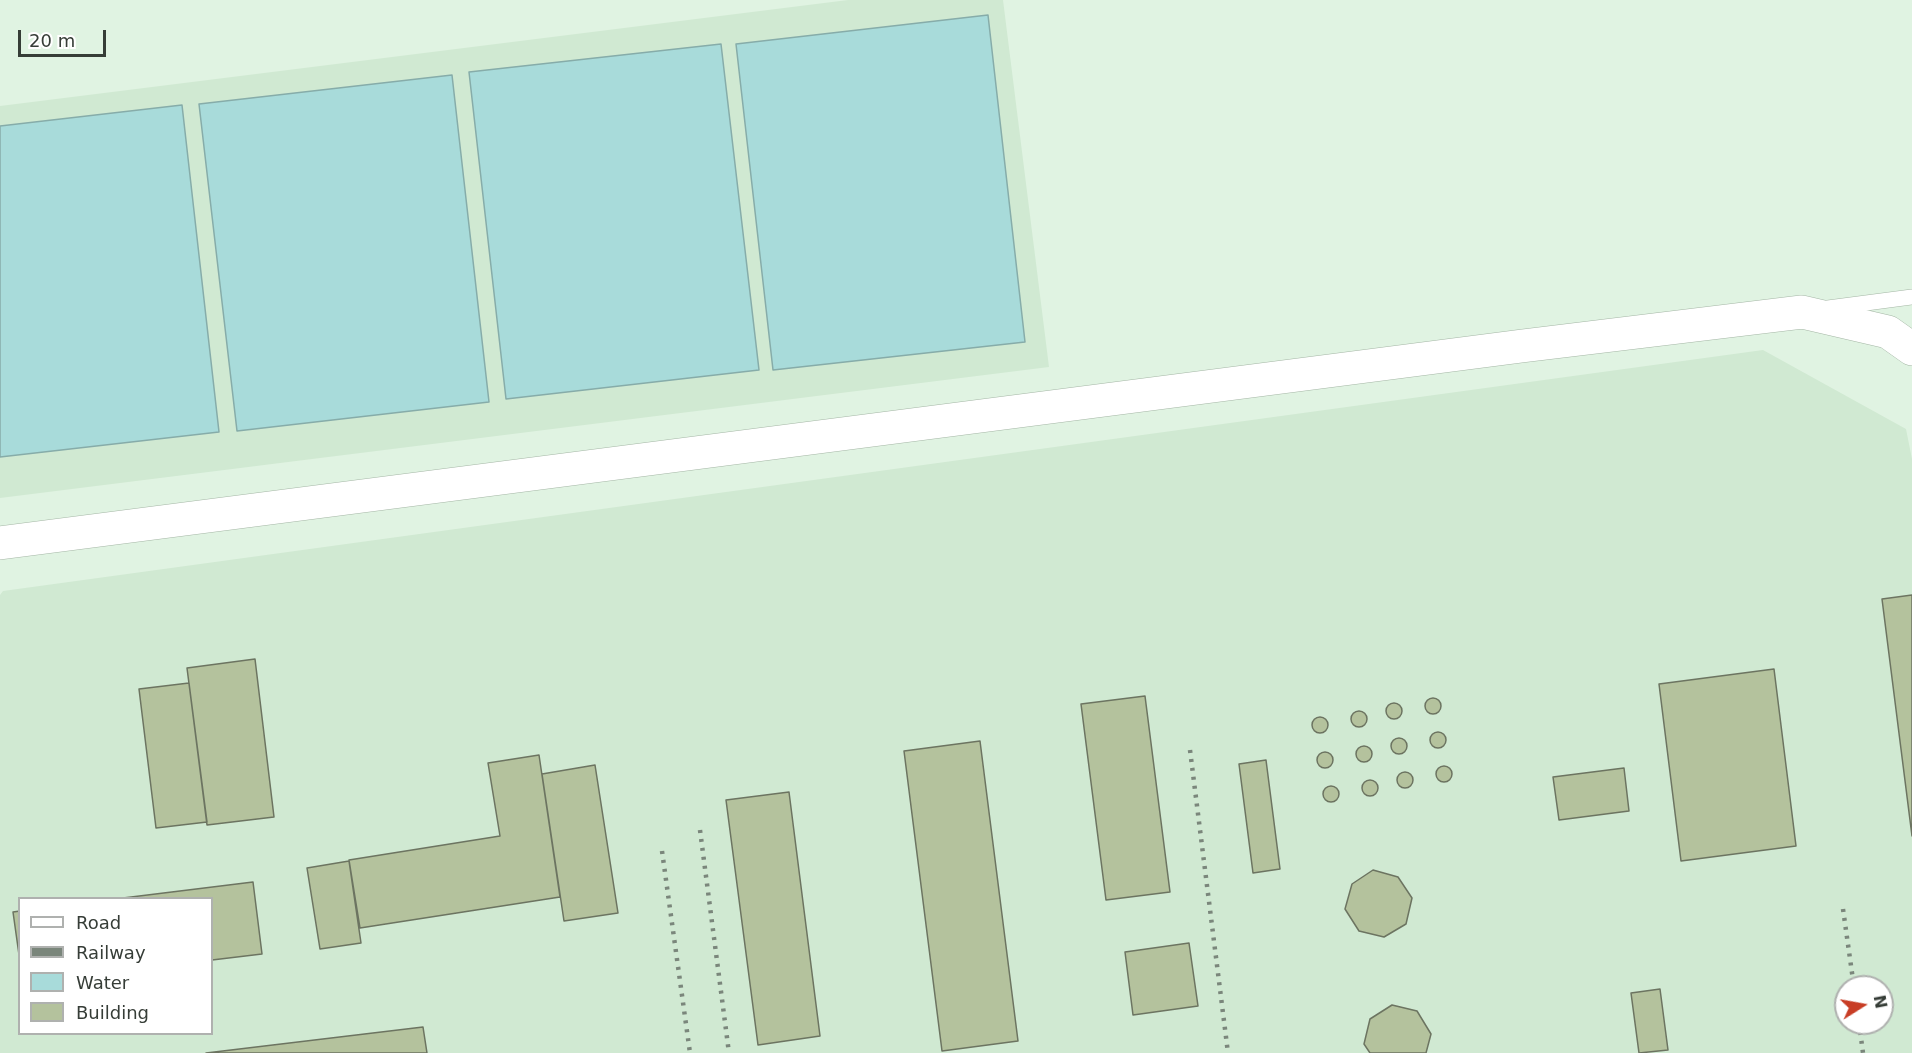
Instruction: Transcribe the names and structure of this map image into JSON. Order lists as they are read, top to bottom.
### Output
{
  "legend": [
    "Road",
    "Railway",
    "Water",
    "Building"
  ],
  "scale_bar": "20 m",
  "north": "right"
}
